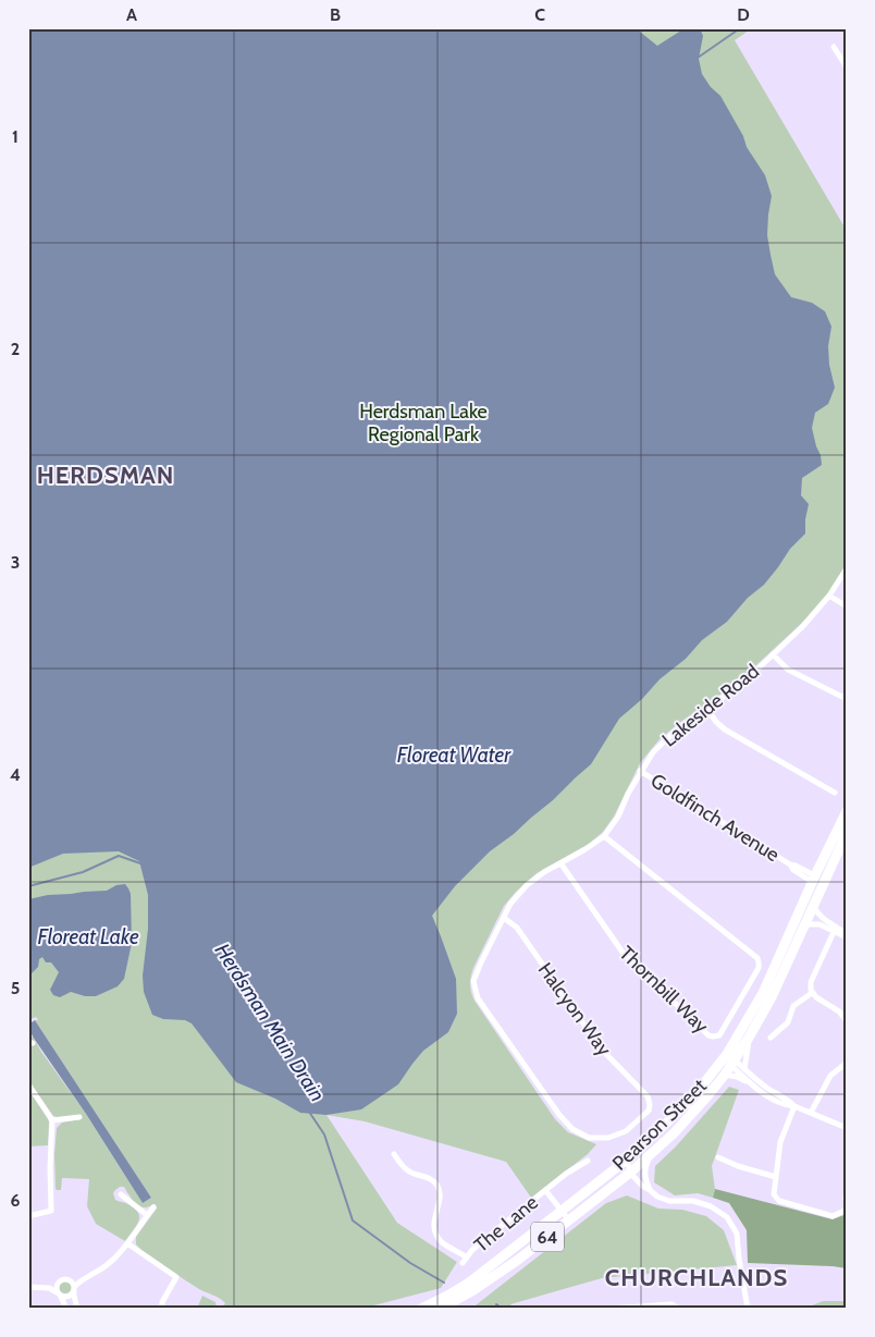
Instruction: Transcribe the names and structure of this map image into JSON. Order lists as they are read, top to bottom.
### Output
{
  "streets": {
    "main road": ["Pearson Street", "64"],
    "street": [
      "Lakeside Road",
      "Goldfinch Avenue",
      "Thornbill Way",
      "Halcyon Way",
      "The Lane"
    ]
  },
  "crossings": [
    ["Lakeside Road", "Goldfinch Avenue"],
    ["Lakeside Road", "Thornbill Way"],
    ["Lakeside Road", "Halcyon Way"],
    ["Goldfinch Avenue", "Pearson Street"],
    ["Pearson Street", "The Lane"]
  ],
  "districts": ["HERDSMAN", "CHURCHLANDS"],
  "water": ["Floreat Water", "Floreat Lake", "Herdsman Main Drain"],
  "parks": ["Herdsman Lake Regional Park"],
  "grid": {
    "columns": [
      "A",
      "B",
      "C",
      "D"
    ],
    "rows": [
      "1",
      "2",
      "3",
      "4",
      "5",
      "6"
    ]
  }
}
